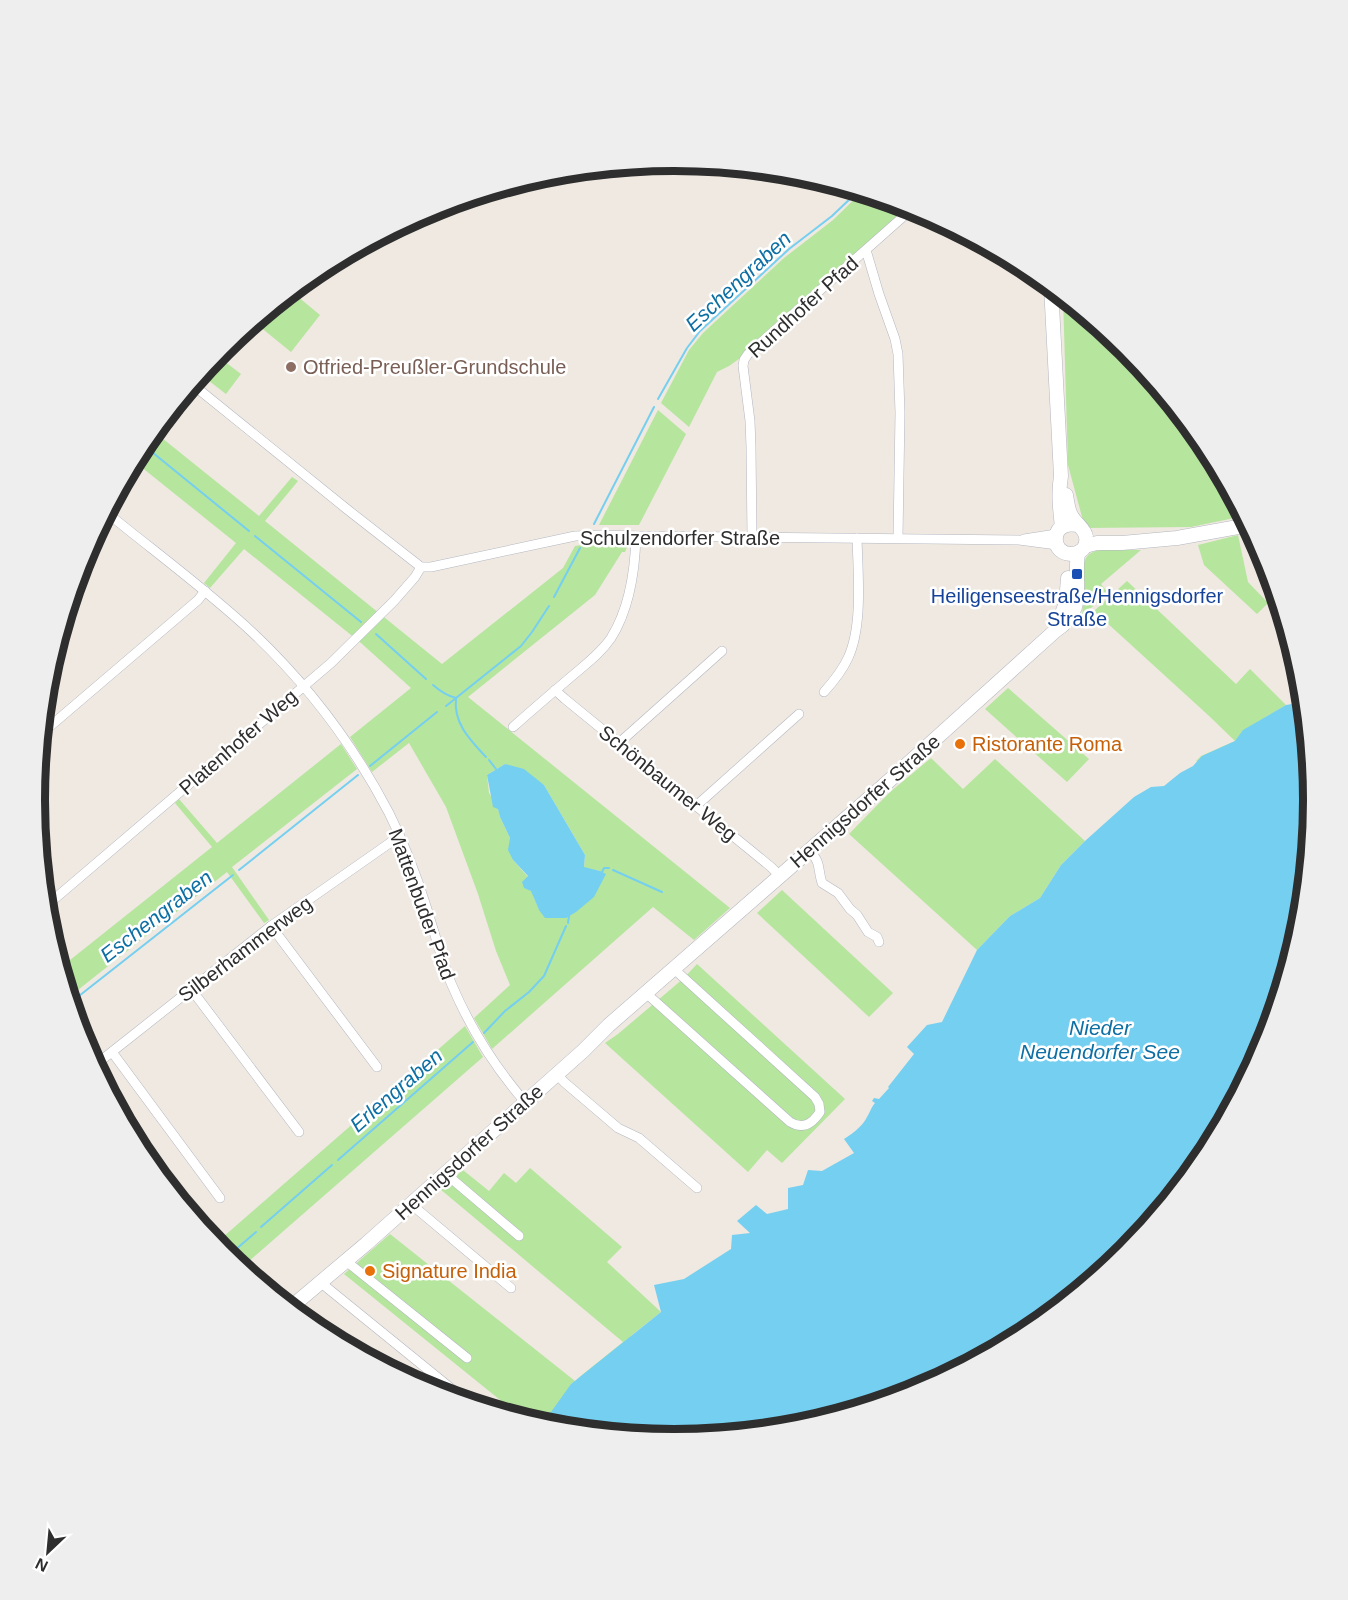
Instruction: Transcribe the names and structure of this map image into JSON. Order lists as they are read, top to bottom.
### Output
{
  "streets": {
    "main road": ["Hennigsdorfer Straße"],
    "street": [
      "Rundhofer Pfad",
      "Schulzendorfer Straße",
      "Platenhofer Weg",
      "Schönbaumer Weg",
      "Mattenbuder Pfad",
      "Silberhammerweg"
    ]
  },
  "crossings": [
    ["Rundhofer Pfad", "Schulzendorfer Straße"],
    ["Schulzendorfer Straße", "Platenhofer Weg"],
    ["Schulzendorfer Straße", "Hennigsdorfer Straße"],
    ["Platenhofer Weg", "Mattenbuder Pfad"],
    ["Schönbaumer Weg", "Hennigsdorfer Straße"],
    ["Hennigsdorfer Straße", "Mattenbuder Pfad"],
    ["Mattenbuder Pfad", "Silberhammerweg"]
  ],
  "water": ["Eschengraben", "Nieder Neuendorfer See", "Erlengraben"],
  "places": {
    "other": ["Otfried-Preußler-Grundschule", "Ristorante Roma", "Signature India"],
    "transit": ["Heiligenseestraße/Hennigsdorfer Straße"]
  },
  "north": "bottom left"
}
